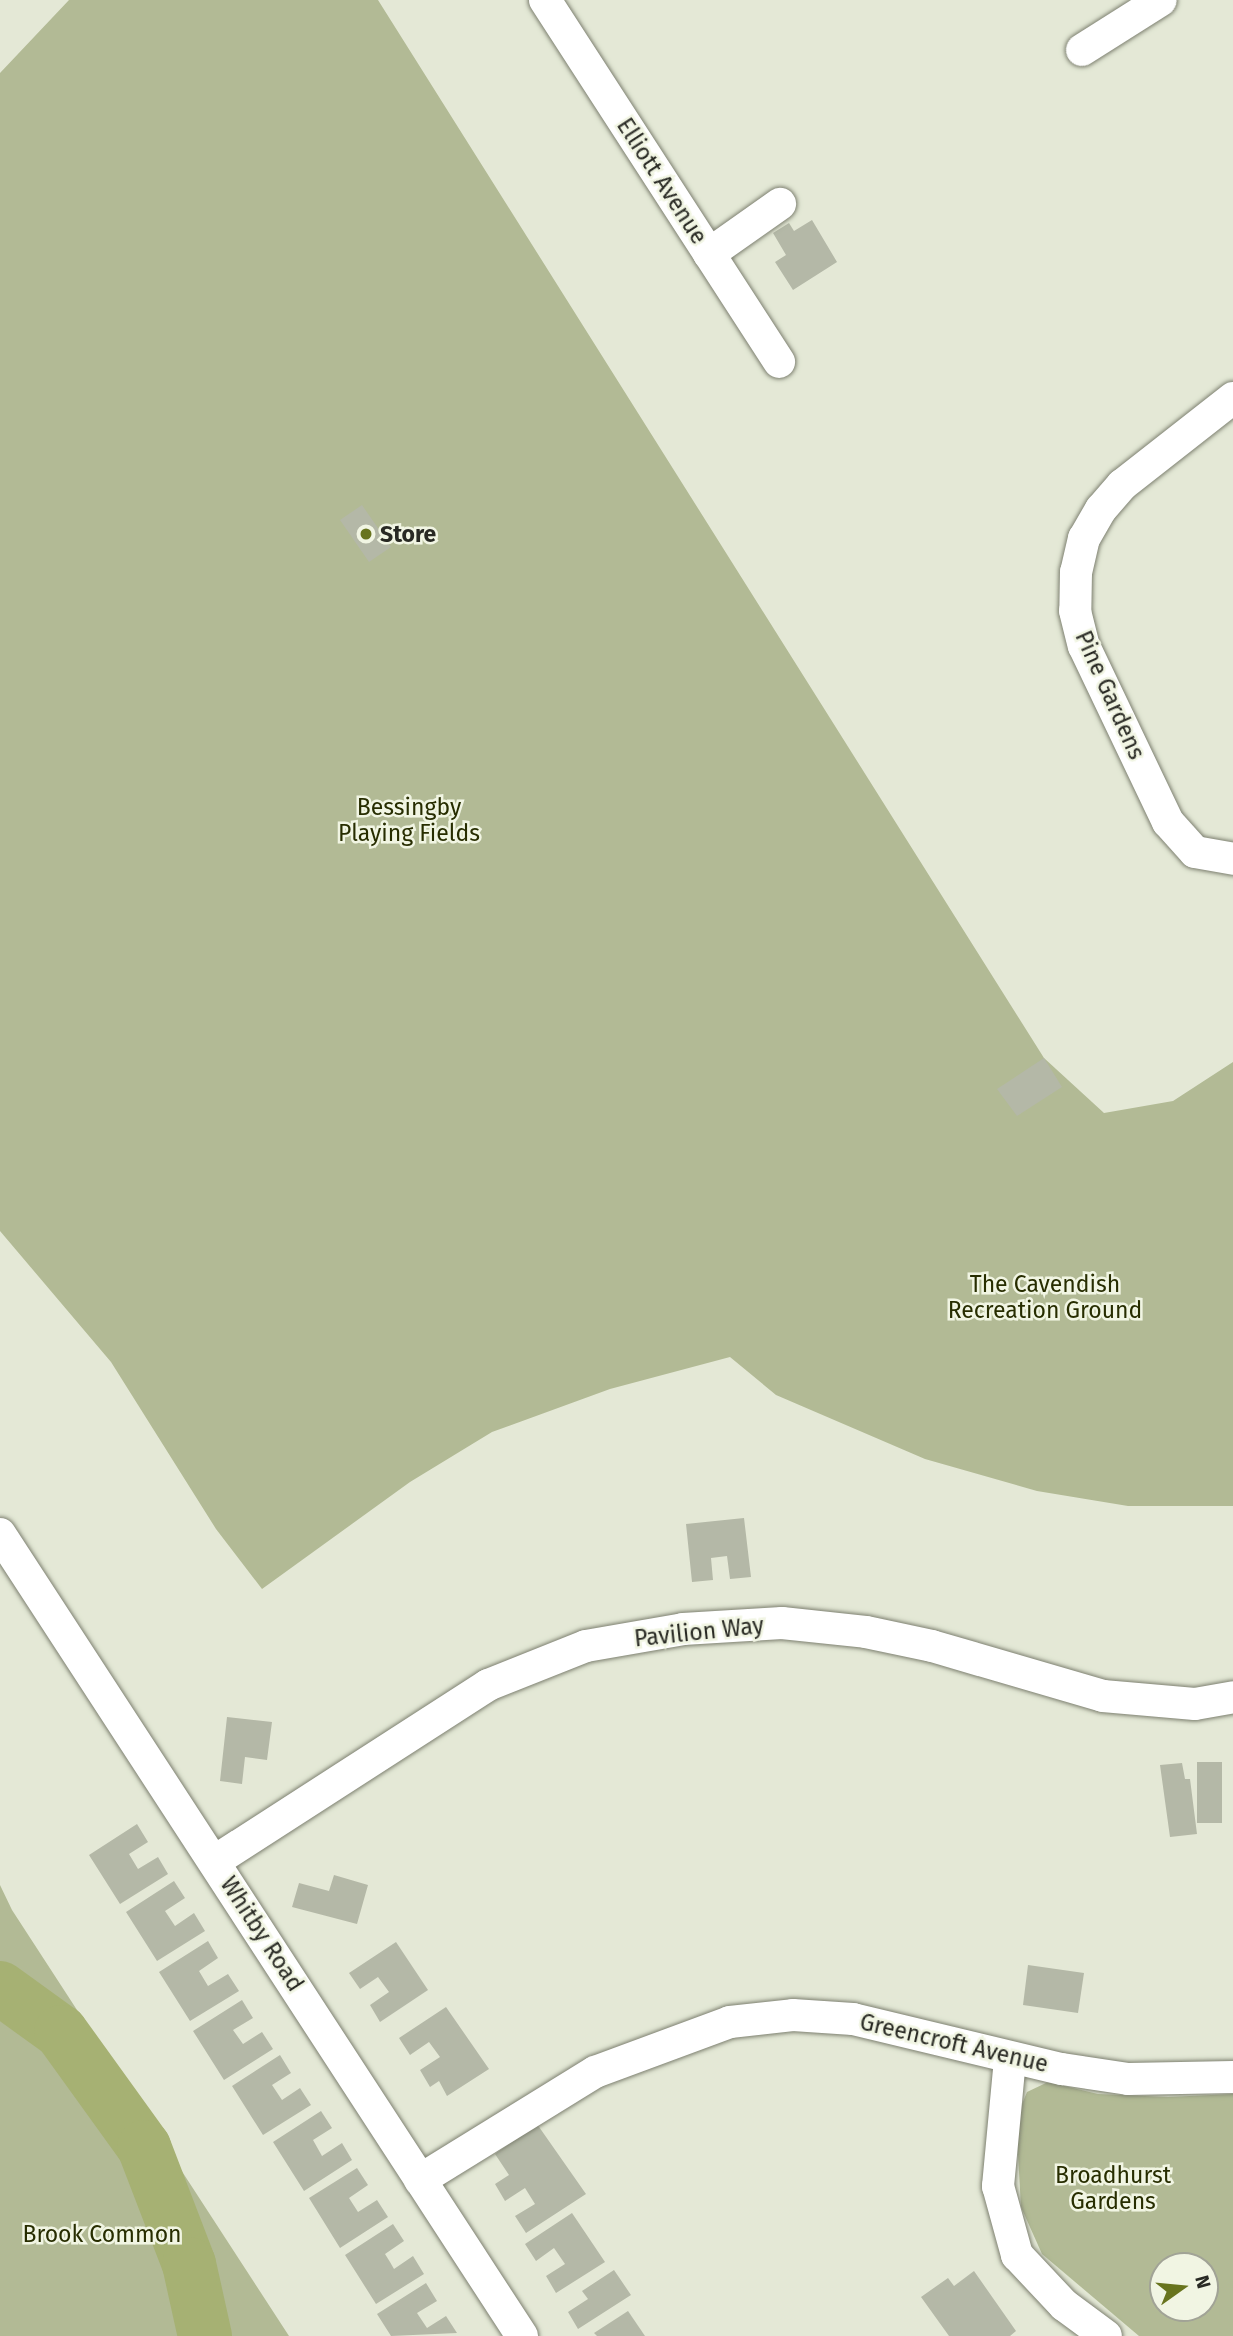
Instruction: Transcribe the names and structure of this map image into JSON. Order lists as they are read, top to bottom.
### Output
{
  "streets": {
    "street": [
      "Elliott Avenue",
      "Pine Gardens",
      "Pavilion Way",
      "Whitby Road",
      "Greencroft Avenue"
    ]
  },
  "crossings": [
    ["Pavilion Way", "Whitby Road"],
    ["Whitby Road", "Greencroft Avenue"]
  ],
  "parks": [
    "Bessingby Playing Fields",
    "The Cavendish Recreation Ground",
    "Broadhurst Gardens",
    "Brook Common"
  ],
  "places": ["Store"],
  "north": "right"
}
